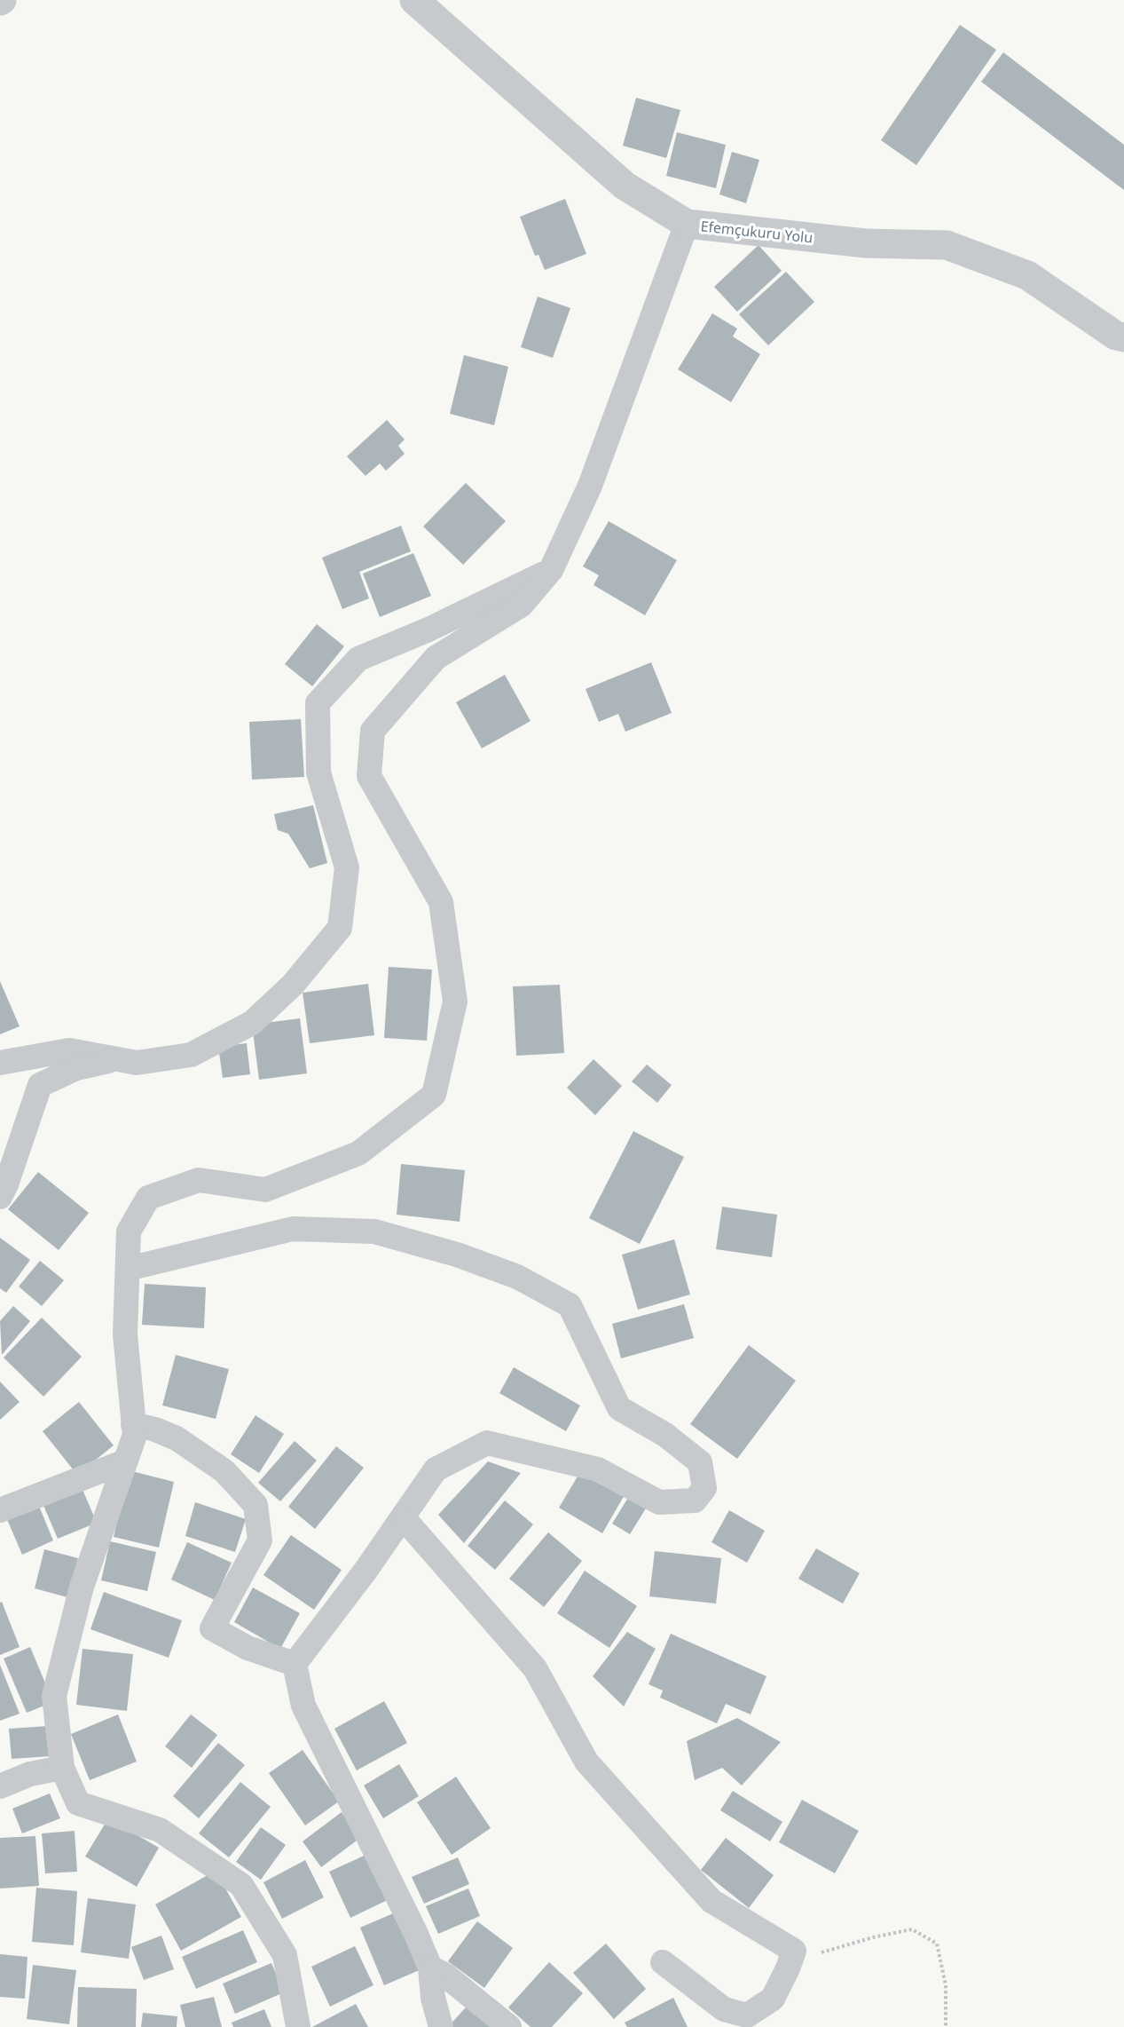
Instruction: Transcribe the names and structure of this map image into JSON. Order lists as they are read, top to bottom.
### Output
{
  "streets": {
    "street": ["Efemçukuru Yolu"]
  }
}
